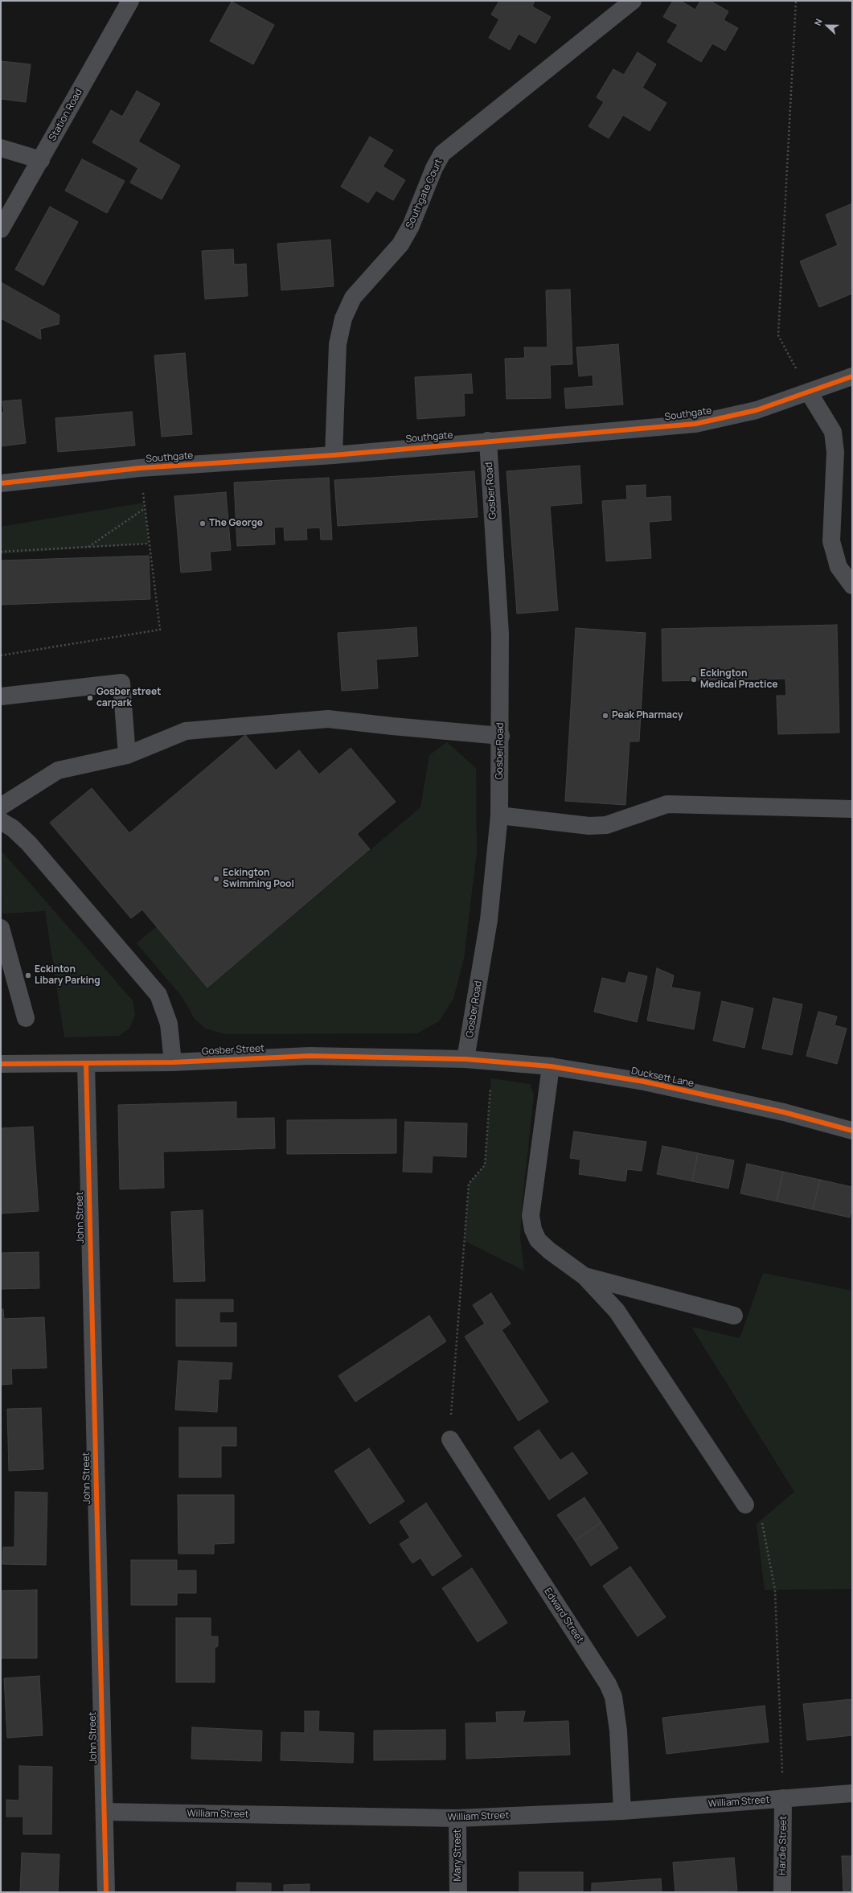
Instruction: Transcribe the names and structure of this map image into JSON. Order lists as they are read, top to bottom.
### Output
{
  "streets": {
    "street": [
      "Station Road",
      "Southgate Court",
      "Southgate",
      "Gosber Road",
      "Gosber Street",
      "Ducksett Lane",
      "John Street",
      "Edward Street",
      "William Street",
      "Hardie Street",
      "Mary Street"
    ]
  },
  "crossings": [
    ["Southgate Court", "Southgate"],
    ["Southgate", "Gosber Road"],
    ["Gosber Road", "Gosber Street"],
    ["Gosber Road", "Ducksett Lane"],
    ["Gosber Street", "Ducksett Lane"],
    ["Gosber Street", "John Street"],
    ["John Street", "William Street"],
    ["Edward Street", "William Street"],
    ["William Street", "Hardie Street"],
    ["William Street", "Mary Street"]
  ],
  "places": [
    "The George",
    "Eckington Medical Practice",
    "Gosber street carpark",
    "Peak Pharmacy",
    "Eckington Swimming Pool",
    "Eckinton Libary Parking"
  ],
  "north": "left"
}
